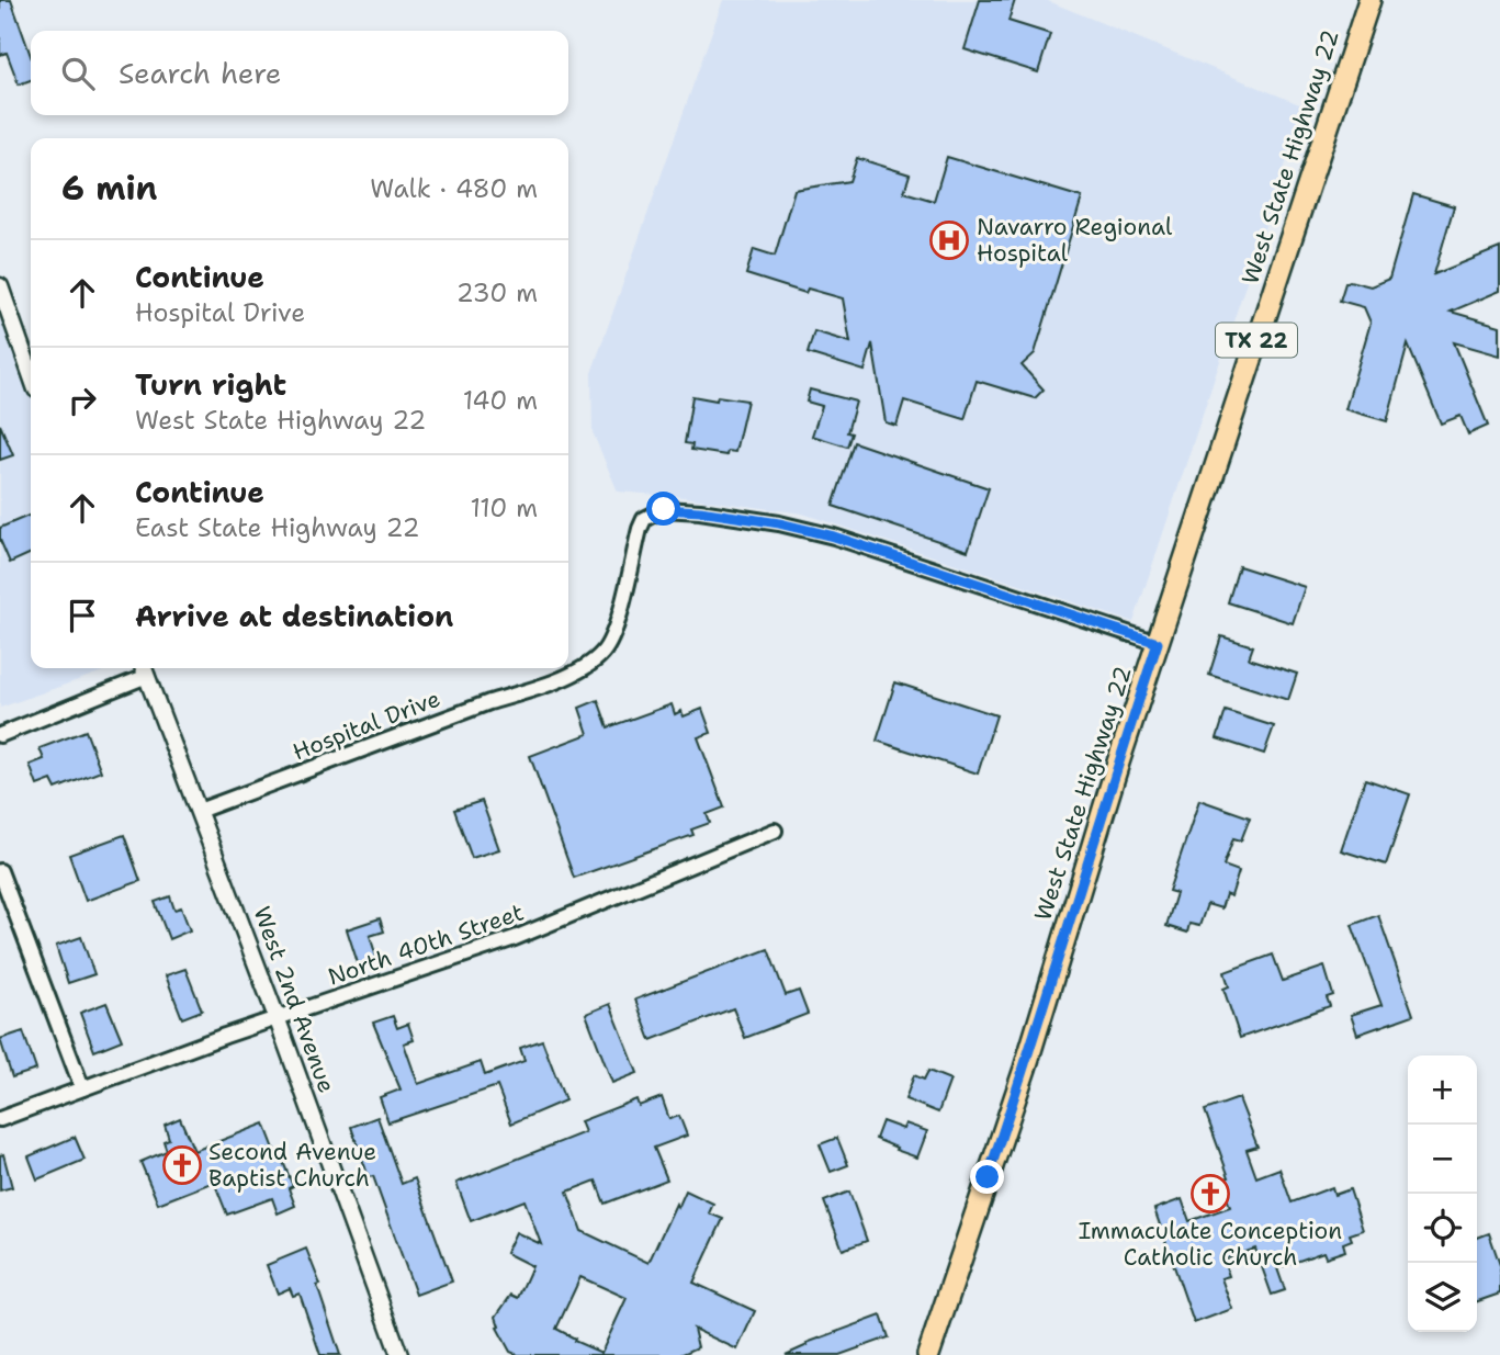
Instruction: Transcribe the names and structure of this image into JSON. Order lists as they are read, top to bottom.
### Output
{
  "streets": {
    "main road": ["West State Highway 22", "TX 22"],
    "street": ["Hospital Drive", "North 40th Street", "West 2nd Avenue"]
  },
  "crossings": [
    ["West State Highway 22", "Hospital Drive"],
    ["Hospital Drive", "West 2nd Avenue"],
    ["North 40th Street", "West 2nd Avenue"]
  ],
  "places": {
    "hospital": ["Navarro Regional Hospital"],
    "church": ["Second Avenue Baptist Church", "Immaculate Conception Catholic Church"]
  },
  "page": {
    "search": "Search here",
    "heading": ["6 min", "Walk · 480 m"],
    "list": [
      ["Continue", "Hospital Drive", "230 m"],
      ["Turn right", "West State Highway 22", "140 m"],
      ["Continue", "East State Highway 22", "110 m"],
      "Arrive at destination"
    ],
    "map_buttons": ["+", "−"]
  }
}
